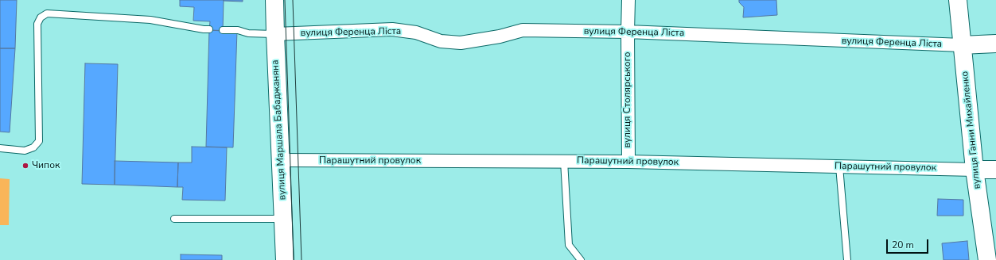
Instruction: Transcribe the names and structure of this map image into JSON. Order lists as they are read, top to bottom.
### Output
{
  "streets": {
    "street": [
      "вулиця Ференца Ліста",
      "вулиця Столярського",
      "вулиця Маршала Бабаджаняна",
      "вулиця Ганни Михайленко",
      "Парашутний провулок"
    ]
  },
  "crossings": [
    ["вулиця Ференца Ліста", "вулиця Столярського"],
    ["вулиця Ференца Ліста", "вулиця Маршала Бабаджаняна"],
    ["вулиця Ференца Ліста", "вулиця Ганни Михайленко"],
    ["вулиця Столярського", "Парашутний провулок"],
    ["вулиця Маршала Бабаджаняна", "Парашутний провулок"],
    ["вулиця Ганни Михайленко", "Парашутний провулок"]
  ],
  "places": ["Чипок"],
  "scale_bar": "20 m"
}
